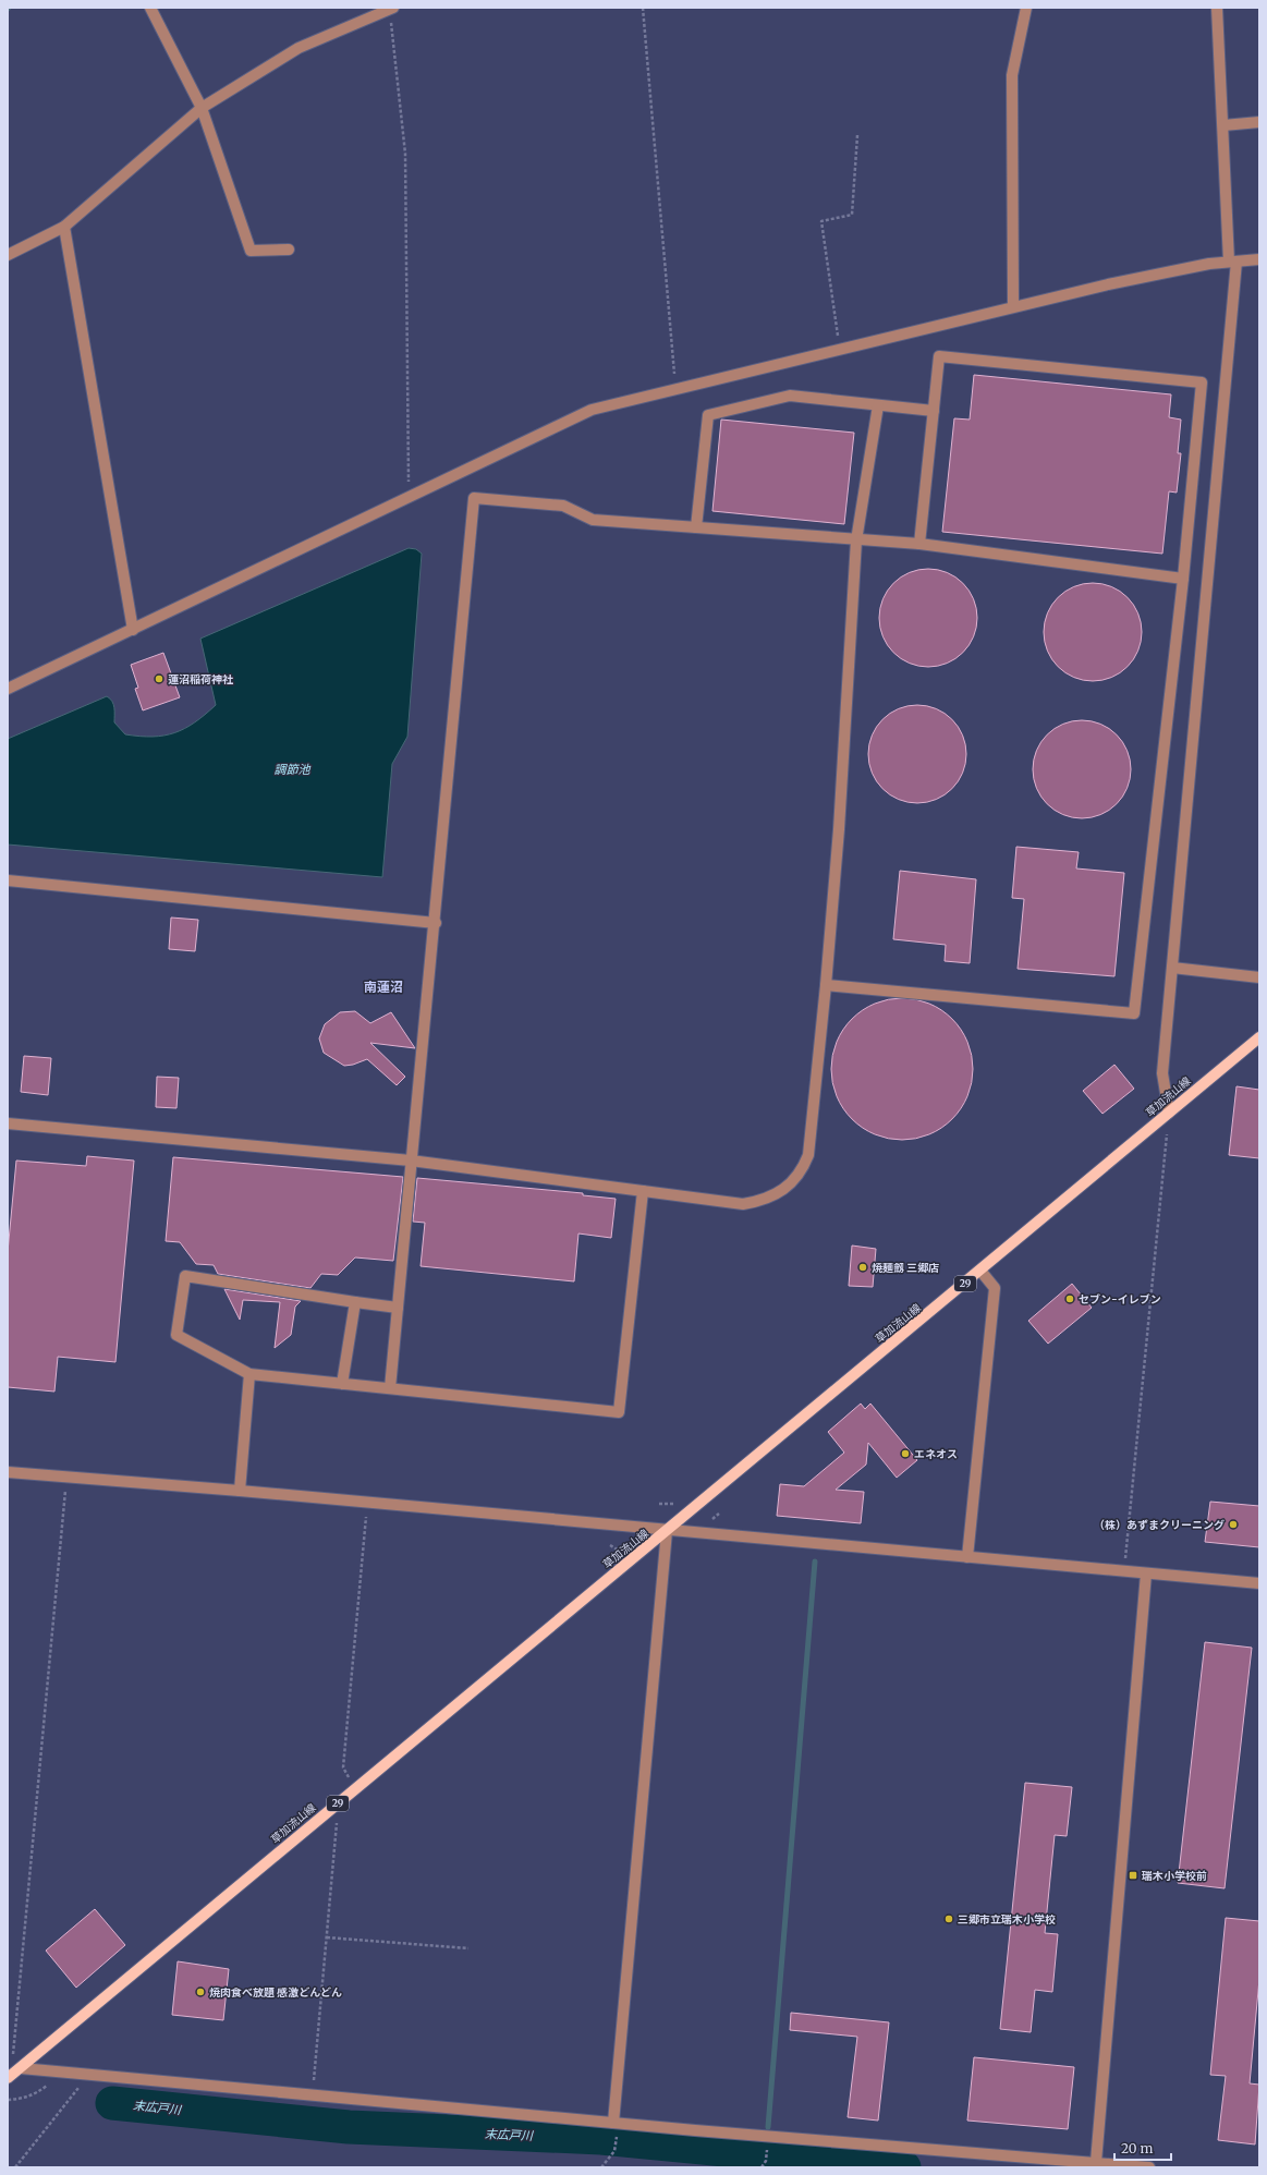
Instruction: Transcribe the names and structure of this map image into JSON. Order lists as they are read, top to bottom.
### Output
{
  "streets": {
    "main road": ["草加流山線", "29"]
  },
  "districts": ["南蓮沼"],
  "water": ["調節池", "末広戸川"],
  "places": {
    "other": [
      "蓮沼稲荷神社",
      "焼麺劔 三郷店",
      "セブン-イレブン",
      "エネオス",
      "（株）あずまクリーニング",
      "三郷市立瑞木小学校",
      "焼肉食べ放題 感激どんどん"
    ],
    "transit": ["瑞木小学校前"]
  },
  "scale_bar": "20 m"
}
